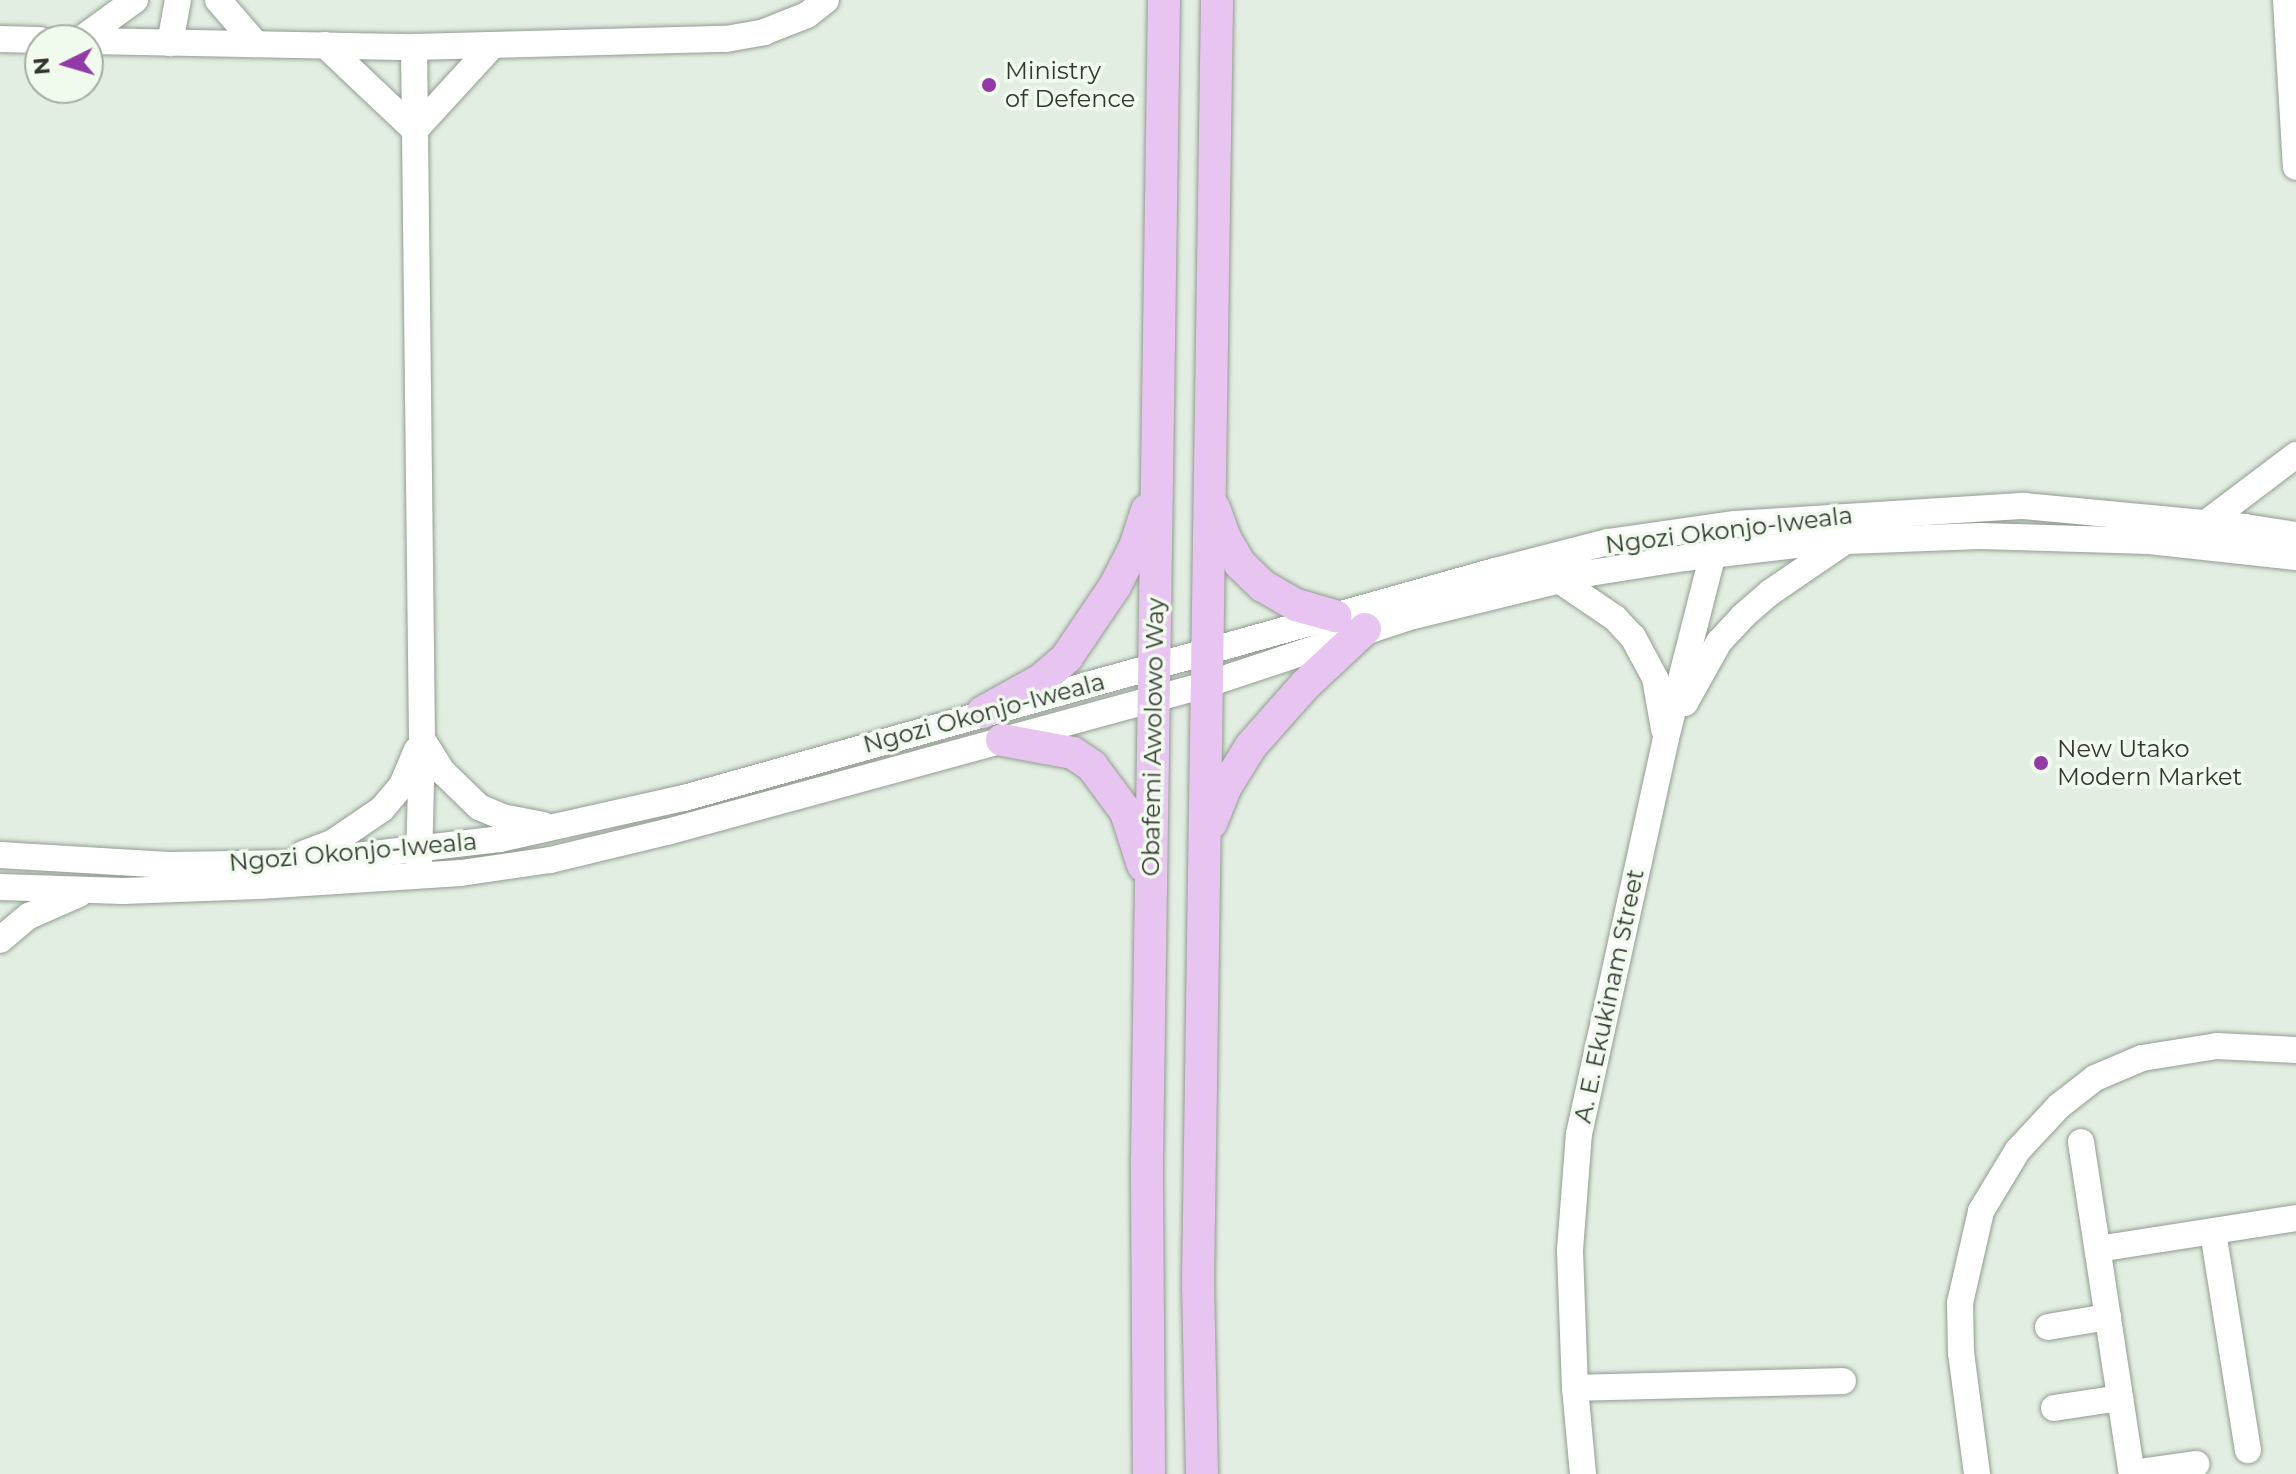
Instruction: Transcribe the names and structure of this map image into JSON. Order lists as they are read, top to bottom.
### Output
{
  "streets": {
    "main road": ["Obafemi Awolowo Way"],
    "street": ["Ngozi Okonjo-Iweala", "A. E. Ekukinam Street"]
  },
  "crossings": [
    ["Ngozi Okonjo-Iweala", "Obafemi Awolowo Way"],
    ["Ngozi Okonjo-Iweala", "A. E. Ekukinam Street"]
  ],
  "places": ["Ministry of Defence", "New Utako Modern Market"],
  "north": "left"
}
